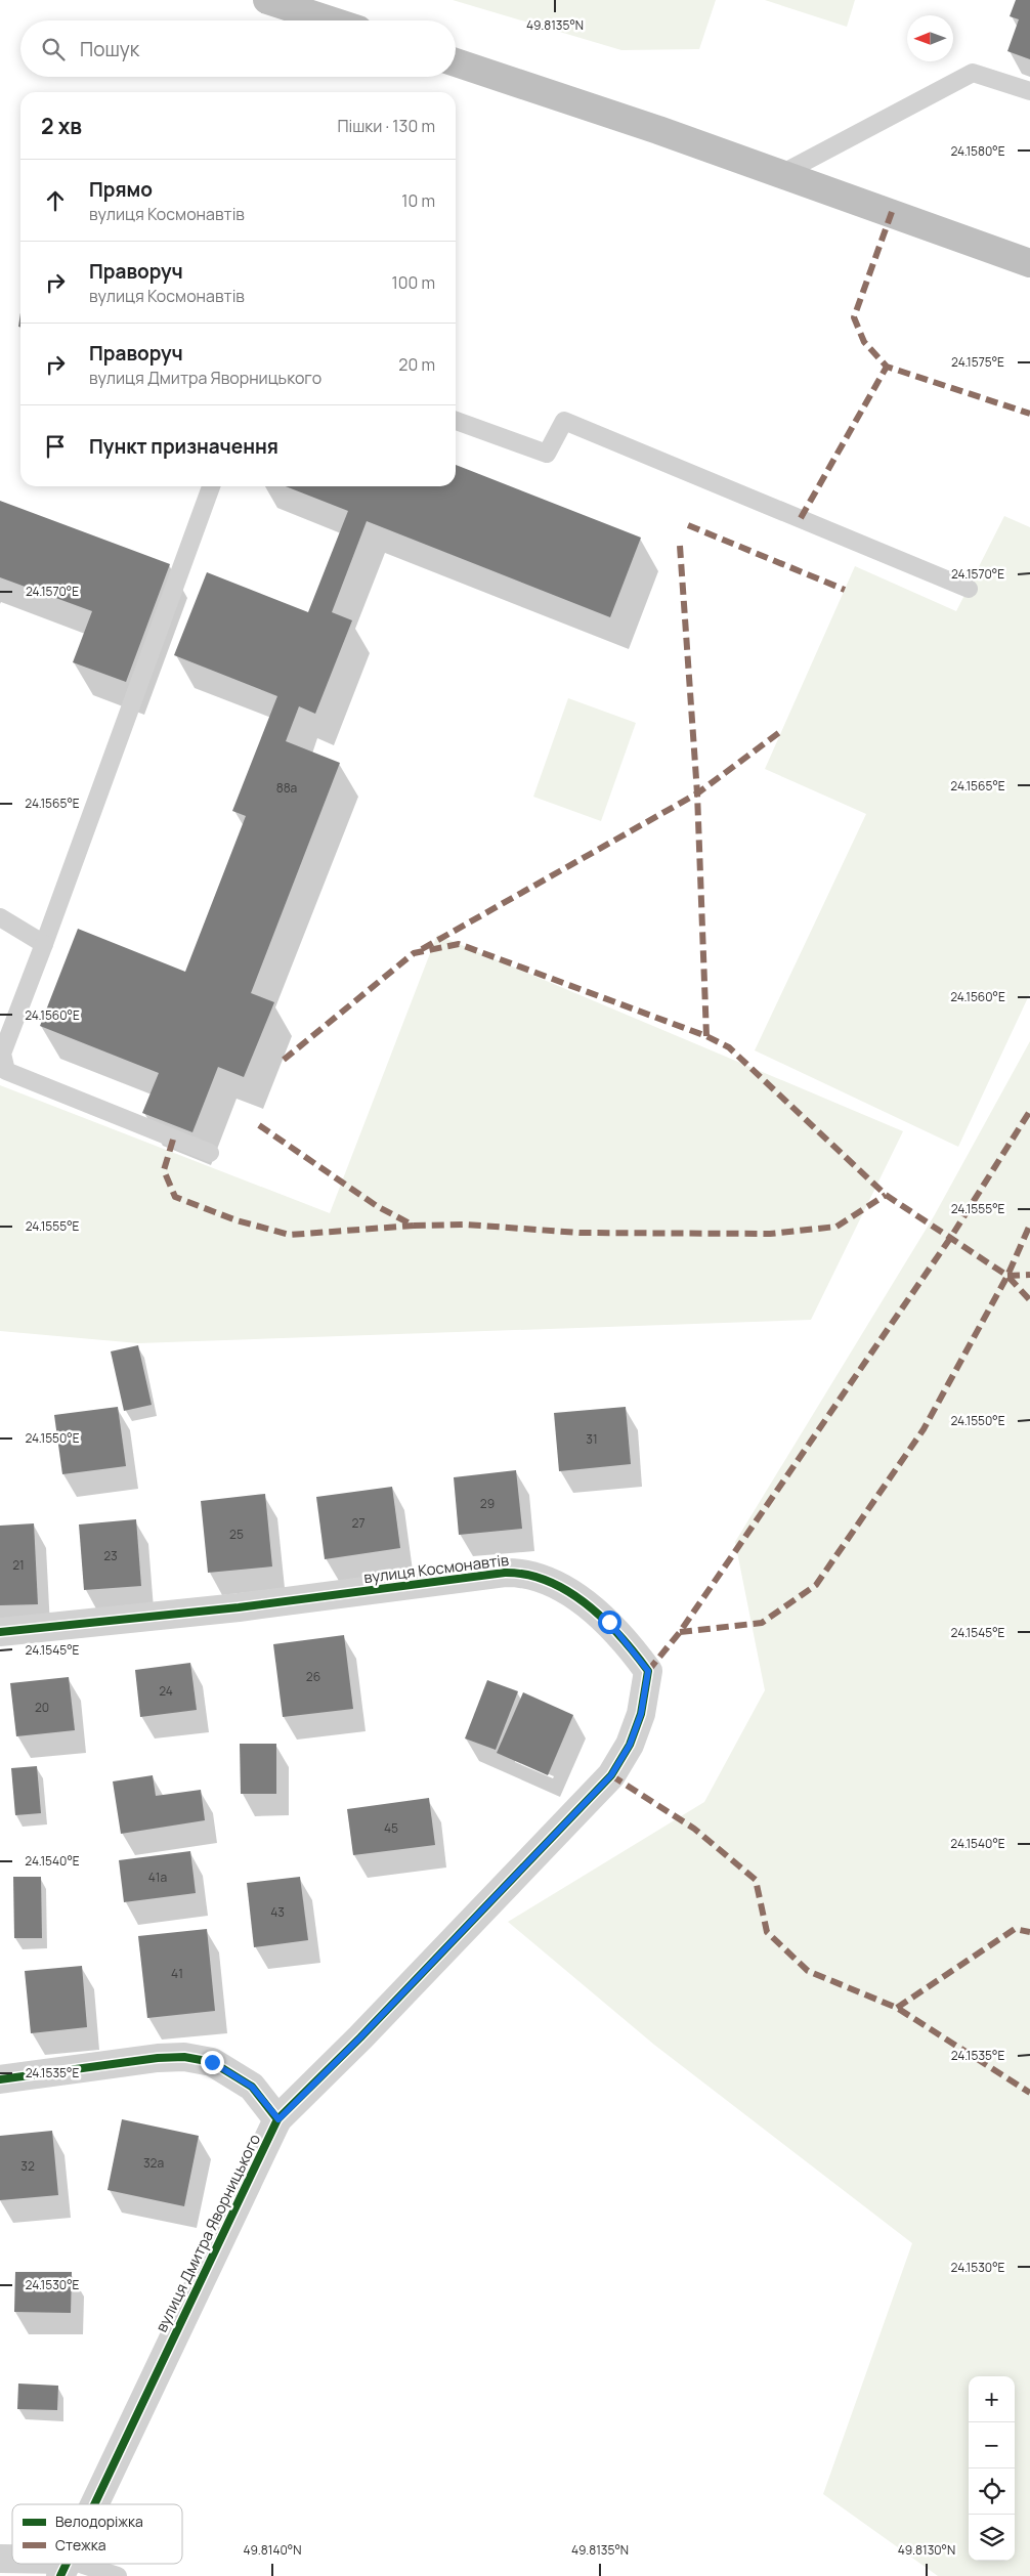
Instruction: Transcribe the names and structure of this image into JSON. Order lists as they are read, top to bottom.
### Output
{
  "streets": {
    "street": ["вулиця Космонавтів", "вулиця Дмитра Яворницького"]
  },
  "crossings": [
    ["вулиця Космонавтів", "вулиця Дмитра Яворницького"]
  ],
  "house_numbers": [
    "88а",
    "31",
    "29",
    "27",
    "25",
    "23",
    "21",
    "26",
    "24",
    "20",
    "45",
    "41а",
    "43",
    "41",
    "32а",
    "32"
  ],
  "legend": ["Велодоріжка", "Стежка"],
  "north": "left",
  "page": {
    "search": "Пошук",
    "heading": ["2 хв", "Пішки · 130 m"],
    "list": [
      ["Прямо", "вулиця Космонавтів", "10 m"],
      ["Праворуч", "вулиця Космонавтів", "100 m"],
      ["Праворуч", "вулиця Дмитра Яворницького", "20 m"],
      "Пункт призначення"
    ],
    "map_buttons": ["+", "−"]
  },
  "coordinates": [
    "49.8135°N",
    "24.1580°E",
    "24.1575°E",
    "24.1570°E",
    "24.1565°E",
    "24.1560°E",
    "24.1555°E",
    "24.1550°E",
    "24.1545°E",
    "24.1540°E",
    "24.1535°E",
    "24.1530°E",
    "49.8140°N",
    "49.8130°N"
  ]
}
